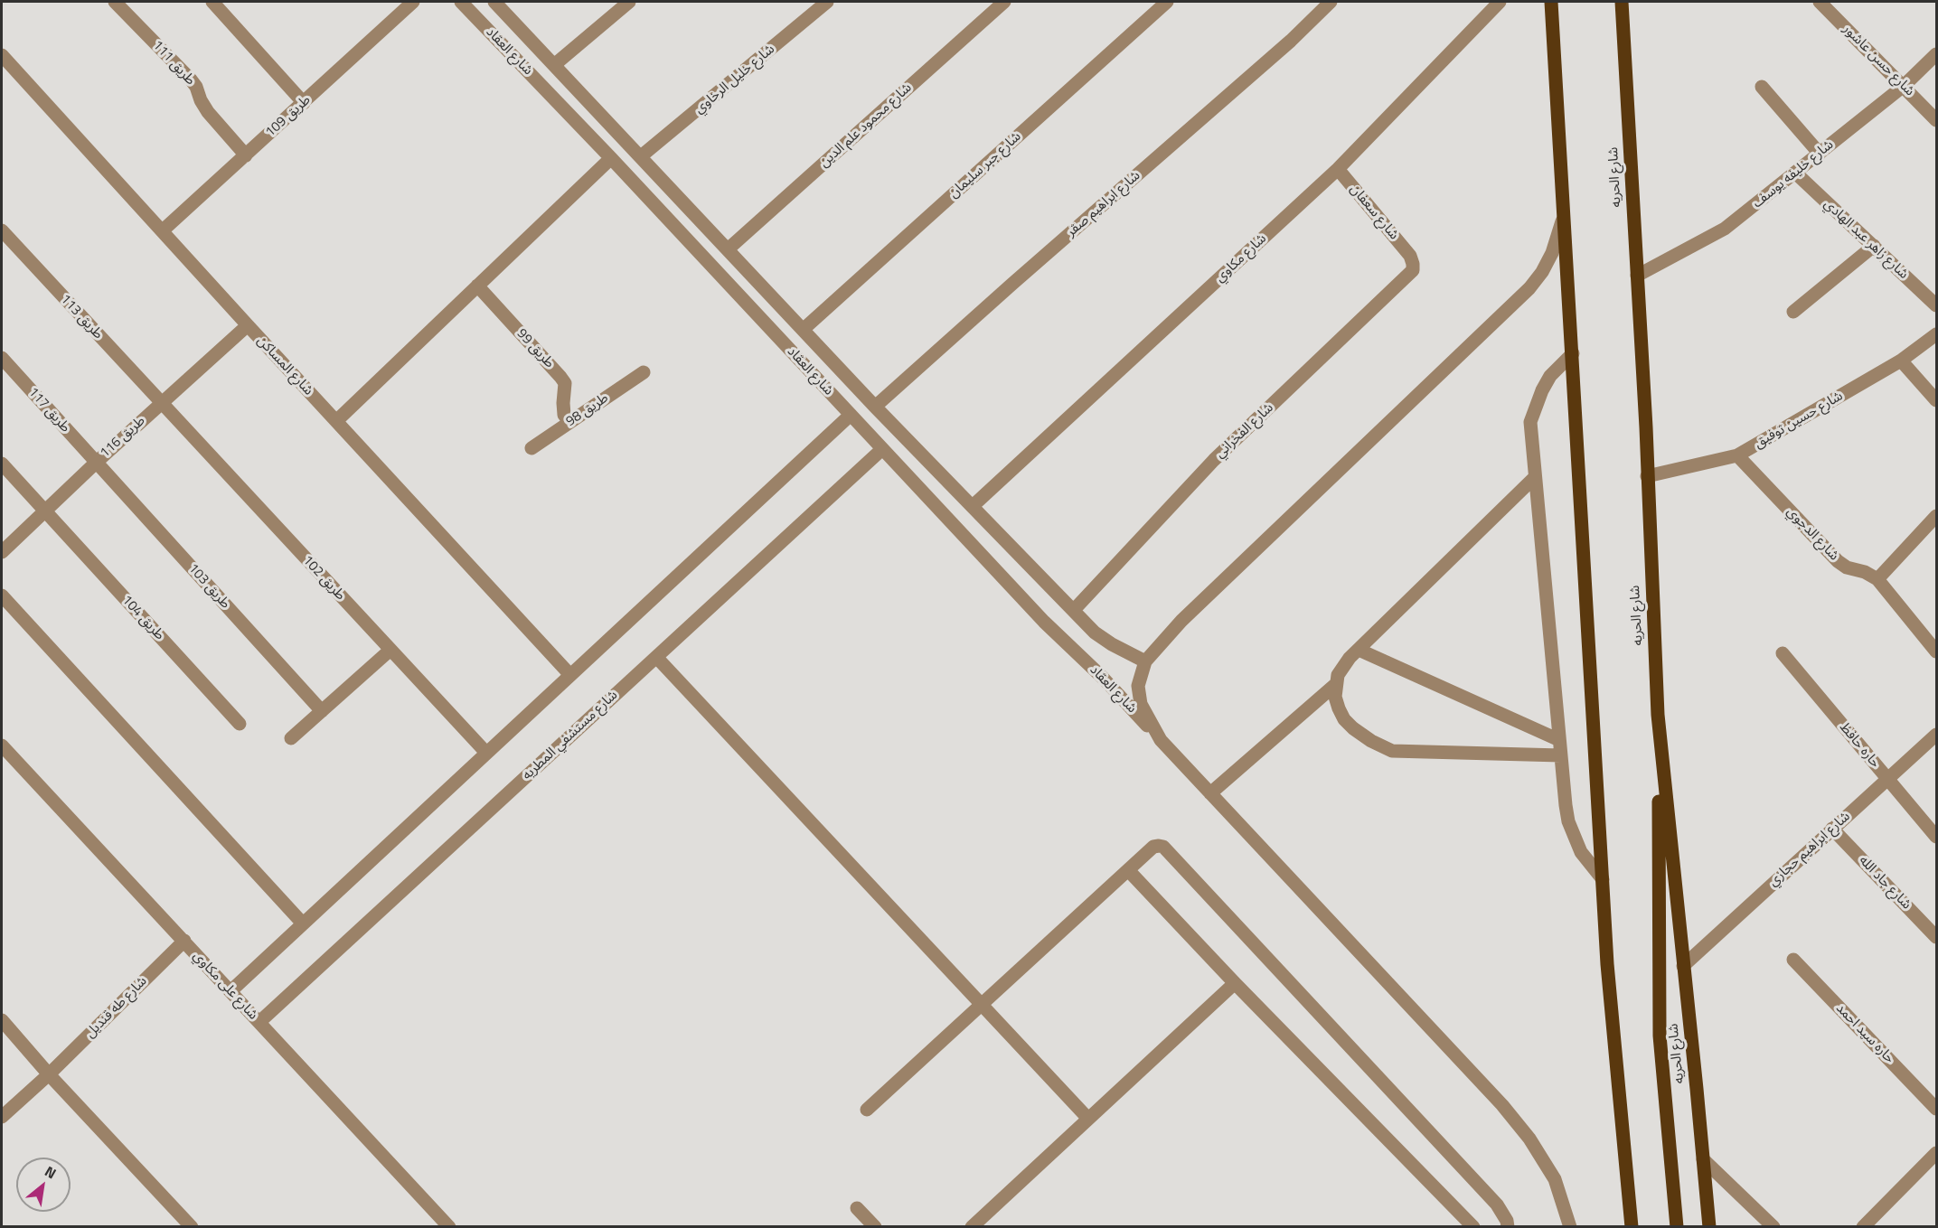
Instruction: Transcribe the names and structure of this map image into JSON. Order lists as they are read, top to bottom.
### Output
{
  "streets": {
    "main road": ["شارع الحريه"],
    "street": [
      "شارع العقاد",
      "شارع حسن عاشور",
      "طريق 111",
      "شارع خليل الرخاوي",
      "طريق 109",
      "شارع محمود علم الدين",
      "شارع جبر سليمان",
      "شارع خليفه يوسف",
      "شارع ابراهيم صقر",
      "شارع سعفان",
      "شارع زاهر عبد الهادي",
      "شارع مكاوي",
      "طريق 113",
      "طريق 99",
      "شارع المساكن",
      "طريق 117",
      "طريق 98",
      "شارع حسين توفيق",
      "شارع الفخراني",
      "طريق 116",
      "شارع الدجوي",
      "طريق 102",
      "طريق 103",
      "طريق 104",
      "شارع مستشفي المطريه",
      "حاره حافظ",
      "شارع ابراهيم حجازي",
      "شارع جاد الله",
      "شارع على مكاوي",
      "شارع طه قنديل",
      "حاره سيد احمد"
    ]
  },
  "crossings": [
    ["شارع العقاد", "شارع خليل الرخاوي"],
    ["شارع العقاد", "شارع محمود علم الدين"],
    ["شارع العقاد", "شارع جبر سليمان"],
    ["شارع العقاد", "شارع ابراهيم صقر"],
    ["شارع العقاد", "شارع مكاوي"],
    ["شارع العقاد", "شارع الفخراني"],
    ["شارع العقاد", "شارع مستشفي المطريه"],
    ["شارع حسن عاشور", "شارع خليفه يوسف"],
    ["طريق 111", "طريق 109"],
    ["طريق 109", "شارع المساكن"],
    ["شارع خليفه يوسف", "شارع الحريه"],
    ["شارع خليفه يوسف", "شارع زاهر عبد الهادي"],
    ["شارع الحريه", "شارع حسين توفيق"],
    ["شارع الحريه", "شارع ابراهيم حجازي"],
    ["شارع سعفان", "شارع مكاوي"],
    ["شارع سعفان", "شارع الفخراني"],
    ["طريق 113", "طريق 116"],
    ["طريق 113", "طريق 102"],
    ["طريق 99", "طريق 98"],
    ["شارع المساكن", "طريق 116"],
    ["طريق 117", "طريق 116"],
    ["طريق 117", "طريق 103"],
    ["شارع حسين توفيق", "شارع الدجوي"],
    ["طريق 116", "طريق 102"],
    ["طريق 116", "طريق 103"],
    ["طريق 116", "طريق 104"],
    ["شارع مستشفي المطريه", "شارع على مكاوي"],
    ["حاره حافظ", "شارع ابراهيم حجازي"],
    ["شارع ابراهيم حجازي", "شارع جاد الله"],
    ["شارع على مكاوي", "شارع طه قنديل"]
  ],
  "north": "top right"
}
